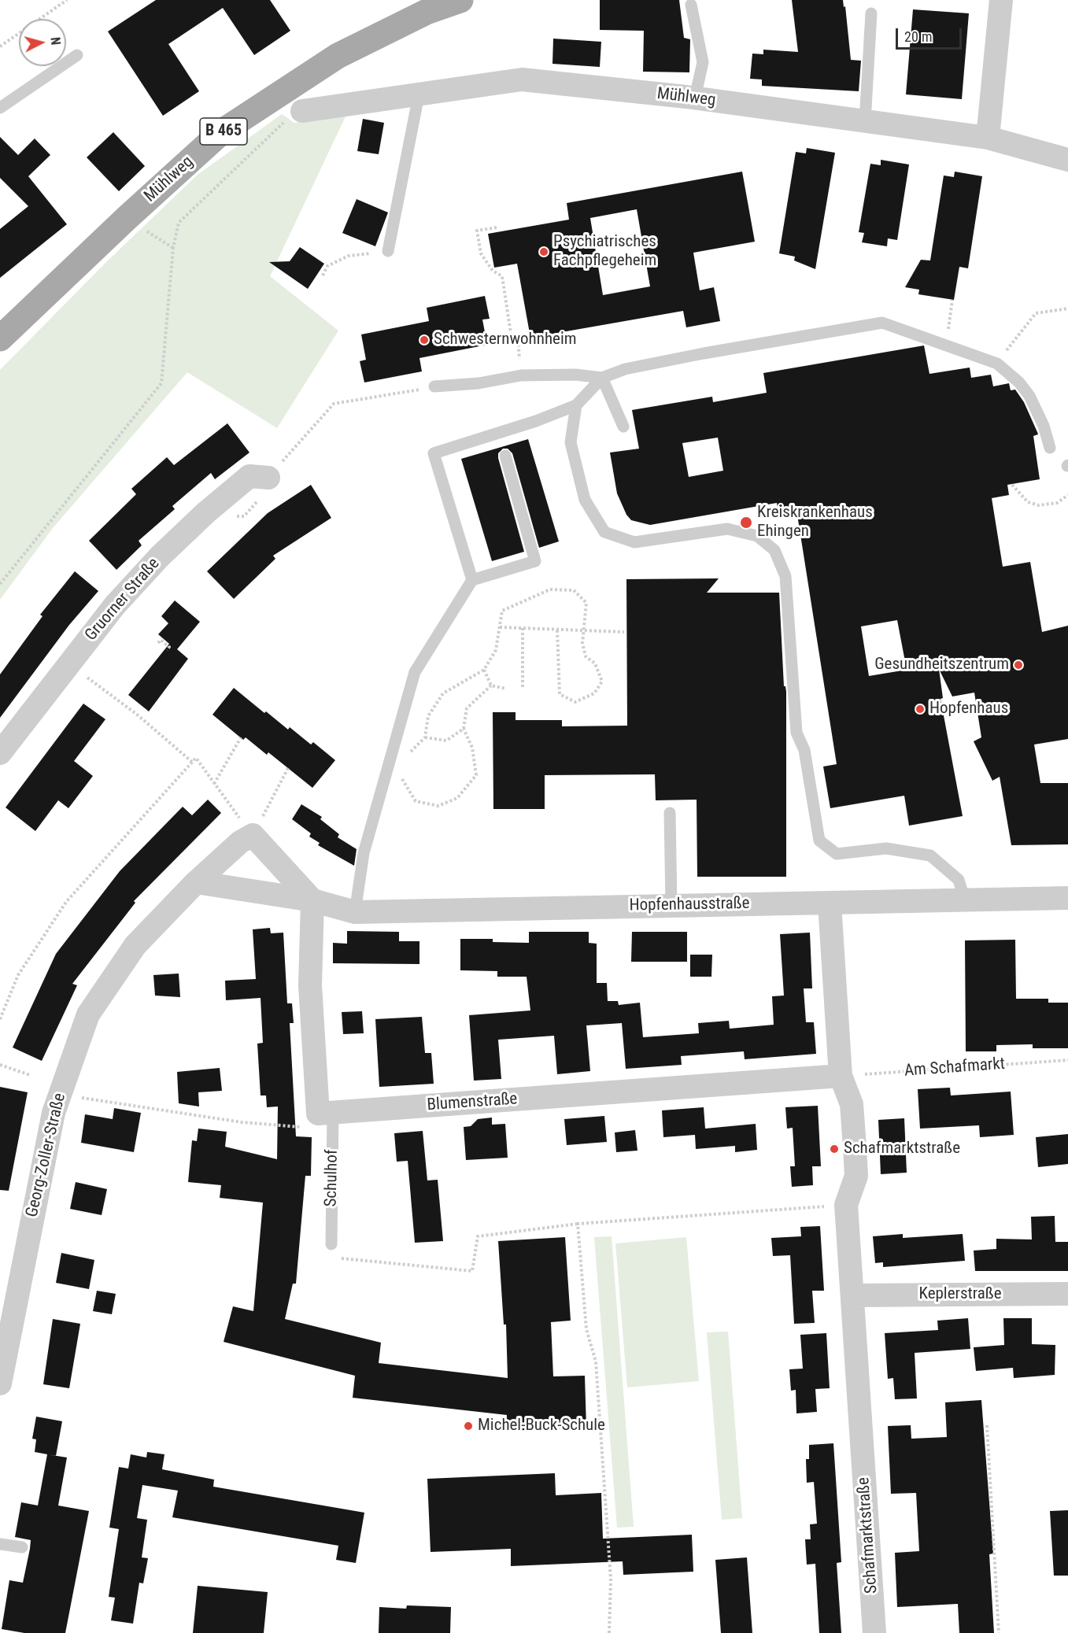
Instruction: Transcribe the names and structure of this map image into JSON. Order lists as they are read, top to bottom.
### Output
{
  "streets": {
    "main road": ["Mühlweg", "B 465"],
    "street": [
      "Gruorner Straße",
      "Hopfenhausstraße",
      "Blumenstraße",
      "Georg-Zoller-Straße",
      "Keplerstraße",
      "Schafmarktstraße"
    ],
    "lane": ["Schulhof"],
    "path": ["Am Schafmarkt"]
  },
  "crossings": [
    ["Hopfenhausstraße", "Schafmarktstraße"],
    ["Am Schafmarkt", "Blumenstraße"],
    ["Am Schafmarkt", "Schafmarktstraße"],
    ["Blumenstraße", "Schulhof"],
    ["Blumenstraße", "Schafmarktstraße"],
    ["Keplerstraße", "Schafmarktstraße"]
  ],
  "places": [
    "Psychiatrisches Fachpflegeheim",
    "Schwesternwohnheim",
    "Kreiskrankenhaus Ehingen",
    "Gesundheitszentrum",
    "Hopfenhaus",
    "Schafmarktstraße",
    "Michel-Buck-Schule"
  ],
  "scale_bar": "20 m",
  "north": "right"
}
